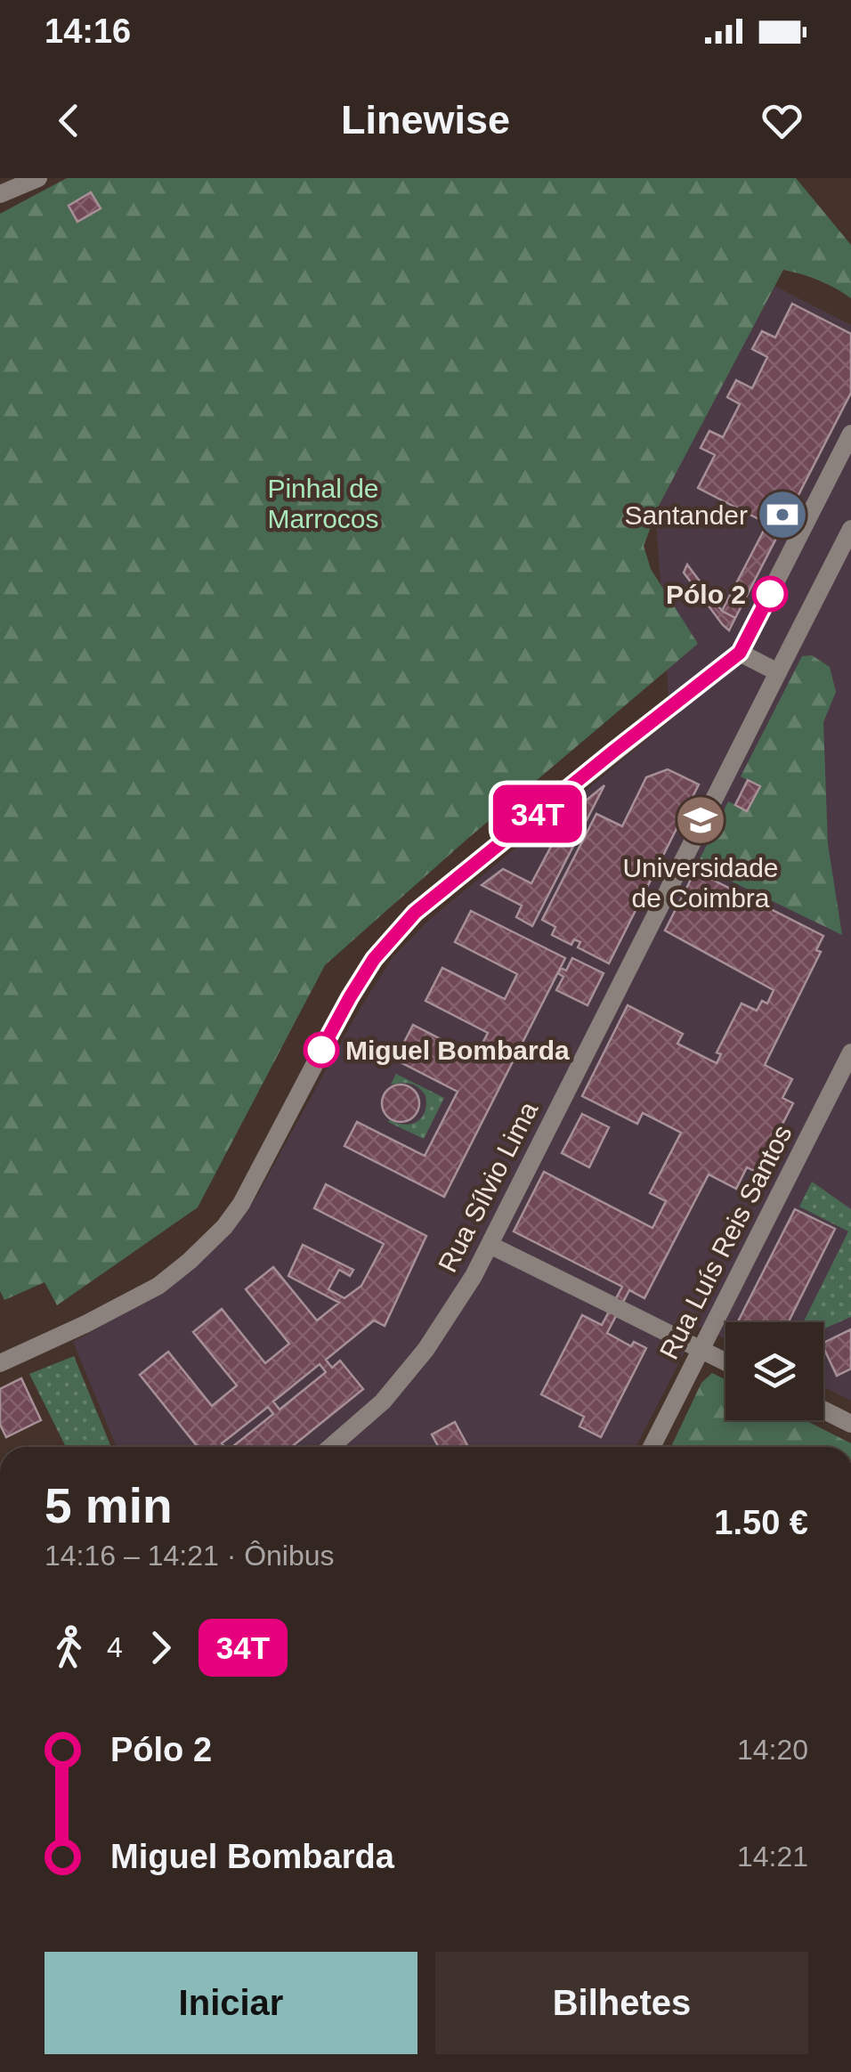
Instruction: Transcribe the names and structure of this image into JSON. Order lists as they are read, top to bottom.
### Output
{
  "streets": {
    "street": ["Rua Sílvio Lima", "Rua Luís Reis Santos"]
  },
  "parks": ["Pinhal de Marrocos"],
  "places": {
    "bank": ["Santander"],
    "other": ["Pólo 2", "Miguel Bombarda"],
    "school or university": ["Universidade de Coimbra"]
  },
  "lines": ["bus line 34T"],
  "page": {
    "status": "14:16",
    "header": "Linewise",
    "on_map": "34T",
    "heading": ["5 min", "14:16 – 14:21 · Ônibus", "1.50 €"],
    "legs": ["4", "34T"],
    "list": [
      {
        "name": "Pólo 2",
        "value": "14:20"
      },
      {
        "name": "Miguel Bombarda",
        "value": "14:21"
      }
    ],
    "buttons": ["Iniciar", "Bilhetes"]
  }
}
